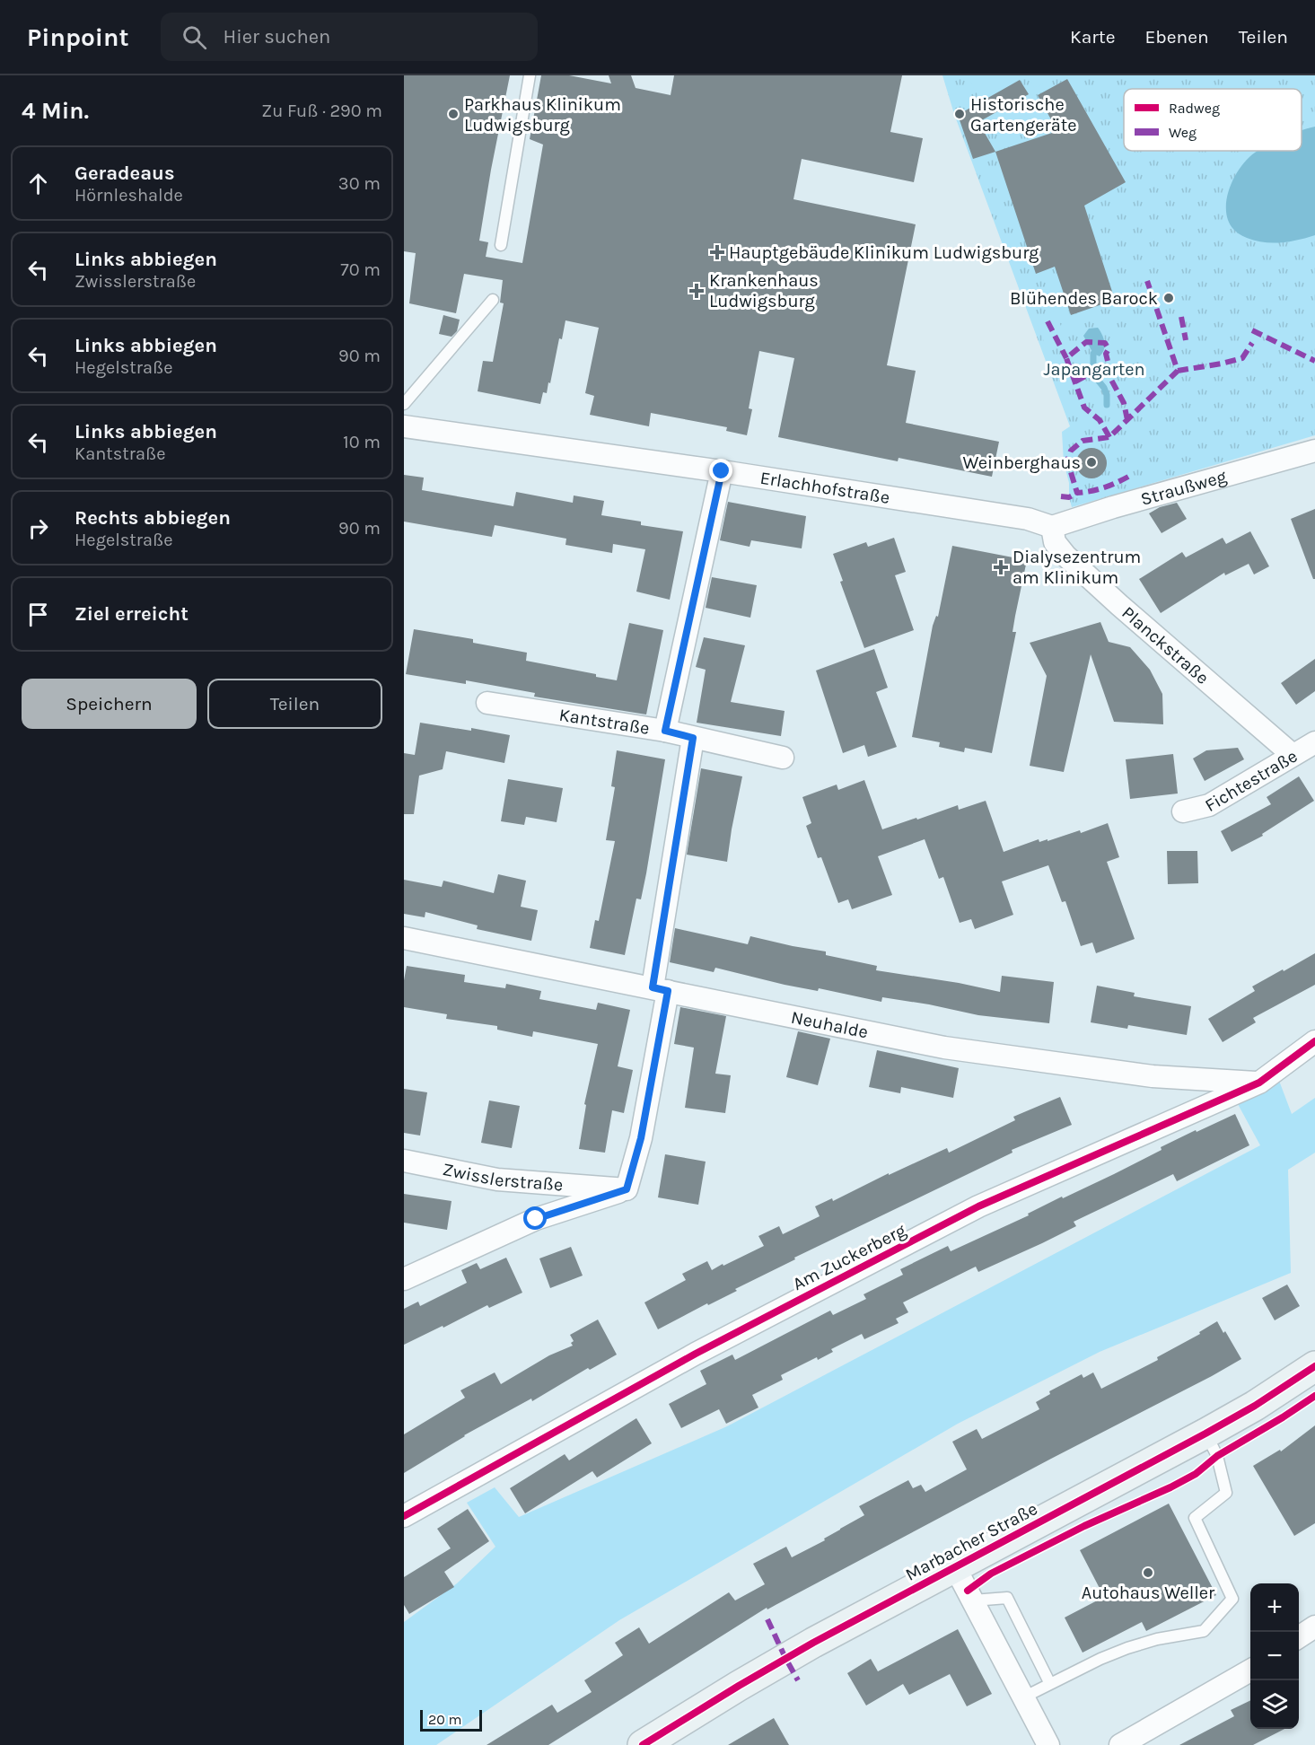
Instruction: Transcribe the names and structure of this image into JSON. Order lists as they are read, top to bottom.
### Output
{
  "streets": {
    "main road": ["Marbacher Straße"],
    "street": [
      "Erlachhofstraße",
      "Straußweg",
      "Planckstraße",
      "Kantstraße",
      "Fichtestraße",
      "Neuhalde",
      "Zwisslerstraße",
      "Am Zuckerberg"
    ]
  },
  "crossings": [
    ["Erlachhofstraße", "Straußweg"],
    ["Erlachhofstraße", "Planckstraße"],
    ["Straußweg", "Planckstraße"],
    ["Planckstraße", "Fichtestraße"],
    ["Neuhalde", "Am Zuckerberg"]
  ],
  "parks": ["Japangarten"],
  "places": {
    "other": [
      "Parkhaus Klinikum Ludwigsburg",
      "Historische Gartengeräte",
      "Blühendes Barock",
      "Weinberghaus",
      "Autohaus Weller"
    ],
    "health": ["Hauptgebäude Klinikum Ludwigsburg", "Krankenhaus Ludwigsburg", "Dialysezentrum am Klinikum"]
  },
  "legend": ["Radweg", "Weg"],
  "scale_bar": "20 m",
  "page": {
    "header": "Pinpoint",
    "search": "Hier suchen",
    "nav": ["Karte", "Ebenen", "Teilen"],
    "heading": ["4 Min.", "Zu Fuß · 290 m"],
    "list": [
      ["Geradeaus", "Hörnleshalde", "30 m"],
      ["Links abbiegen", "Zwisslerstraße", "70 m"],
      ["Links abbiegen", "Hegelstraße", "90 m"],
      ["Links abbiegen", "Kantstraße", "10 m"],
      ["Rechts abbiegen", "Hegelstraße", "90 m"],
      "Ziel erreicht"
    ],
    "buttons": ["Speichern", "Teilen"],
    "map_buttons": ["+", "−"],
    "scale": "20 m"
  }
}
